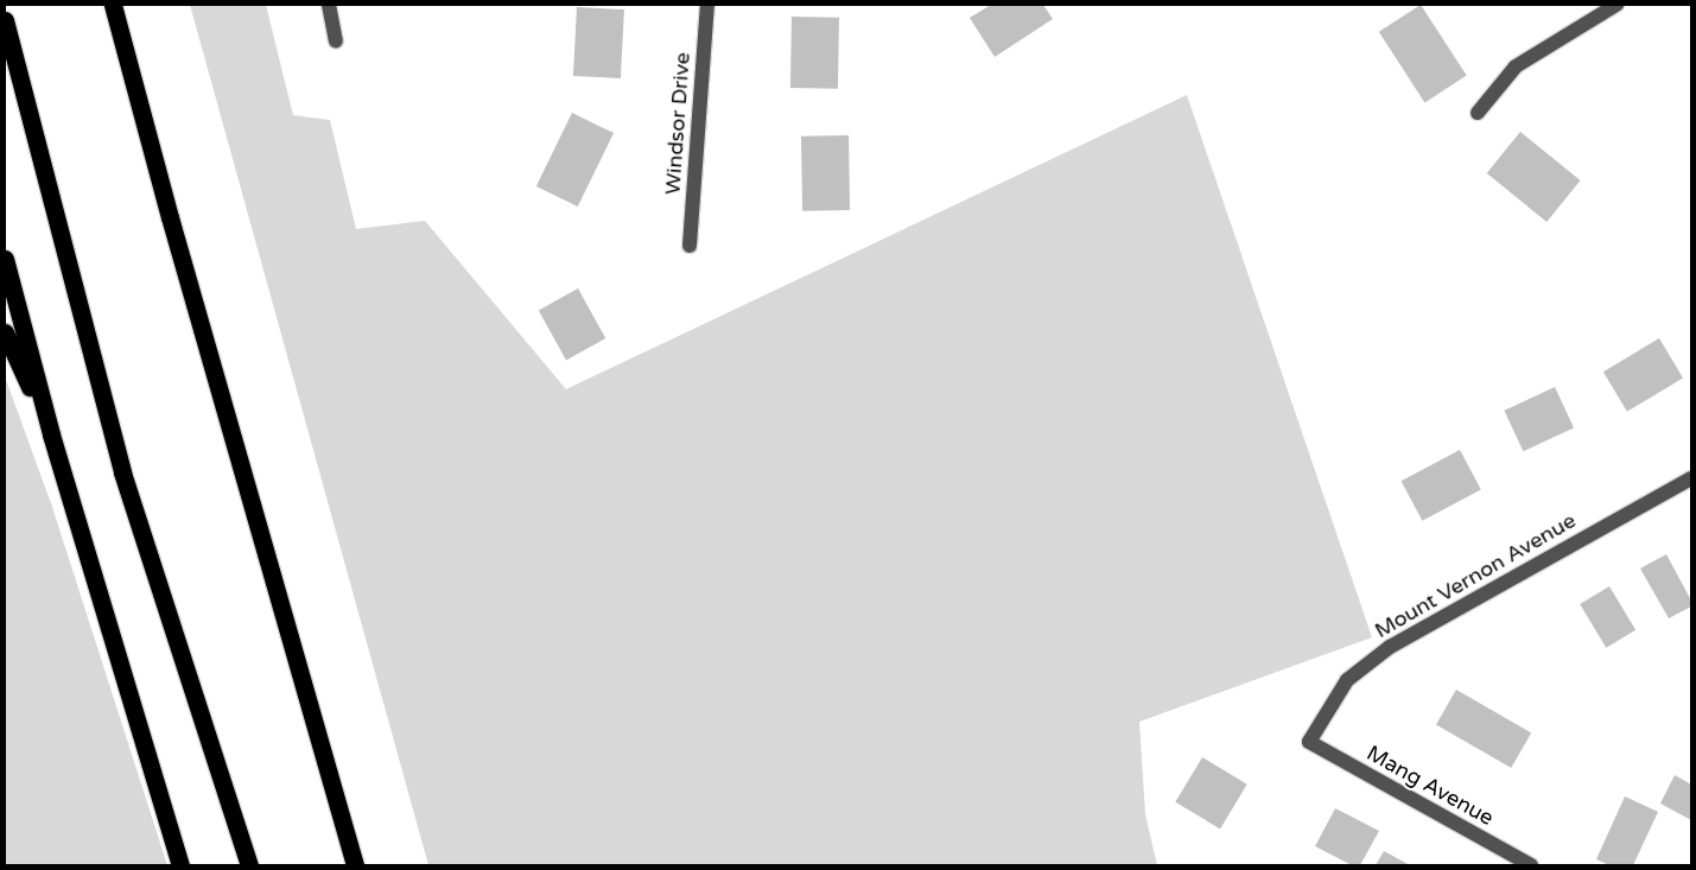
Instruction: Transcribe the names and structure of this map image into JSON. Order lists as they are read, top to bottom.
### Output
{
  "streets": {
    "street": ["Windsor Drive", "Mount Vernon Avenue", "Mang Avenue"]
  },
  "crossings": [
    ["Mount Vernon Avenue", "Mang Avenue"]
  ]
}
